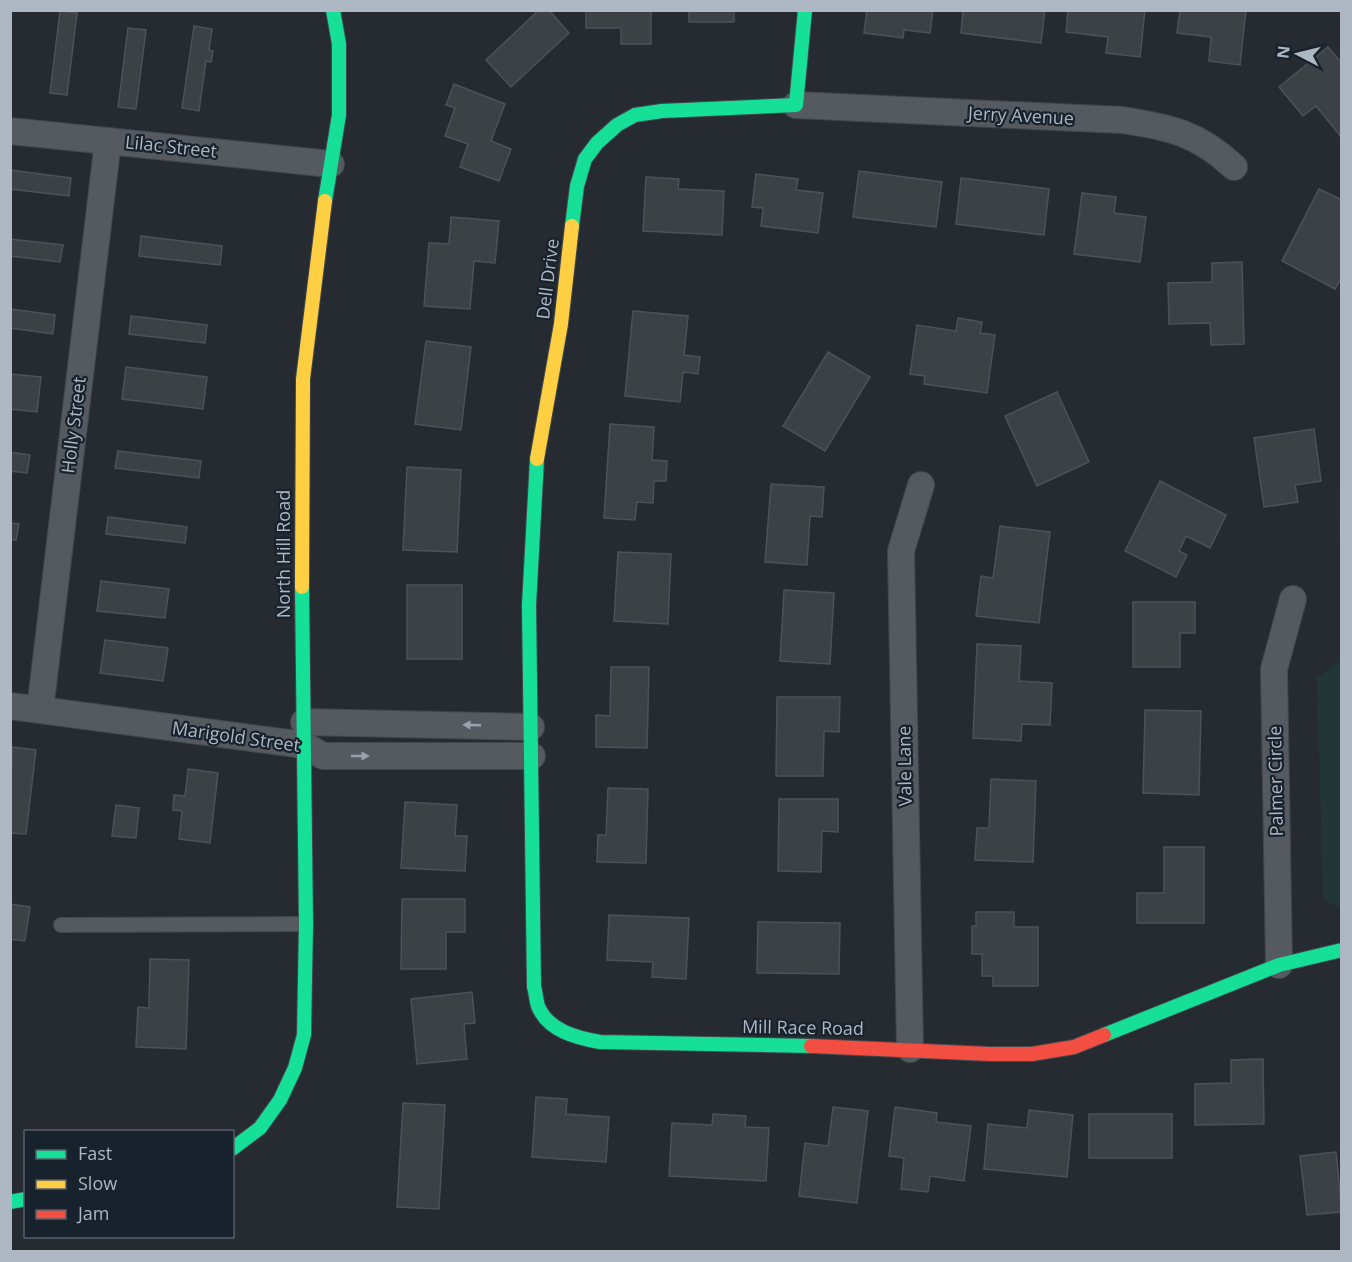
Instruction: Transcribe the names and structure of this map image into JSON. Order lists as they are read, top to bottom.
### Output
{
  "streets": {
    "street": [
      "Jerry Avenue",
      "Lilac Street",
      "Dell Drive",
      "Holly Street",
      "North Hill Road",
      "Marigold Street",
      "Vale Lane",
      "Palmer Circle",
      "Mill Race Road"
    ]
  },
  "crossings": [
    ["Jerry Avenue", "Dell Drive"],
    ["Lilac Street", "Holly Street"],
    ["Lilac Street", "North Hill Road"],
    ["Dell Drive", "Marigold Street"],
    ["Dell Drive", "Mill Race Road"],
    ["Holly Street", "Marigold Street"],
    ["North Hill Road", "Marigold Street"],
    ["Marigold Street", "Mill Race Road"],
    ["Vale Lane", "Mill Race Road"],
    ["Palmer Circle", "Mill Race Road"]
  ],
  "legend": ["Fast", "Slow", "Jam"],
  "north": "left"
}
